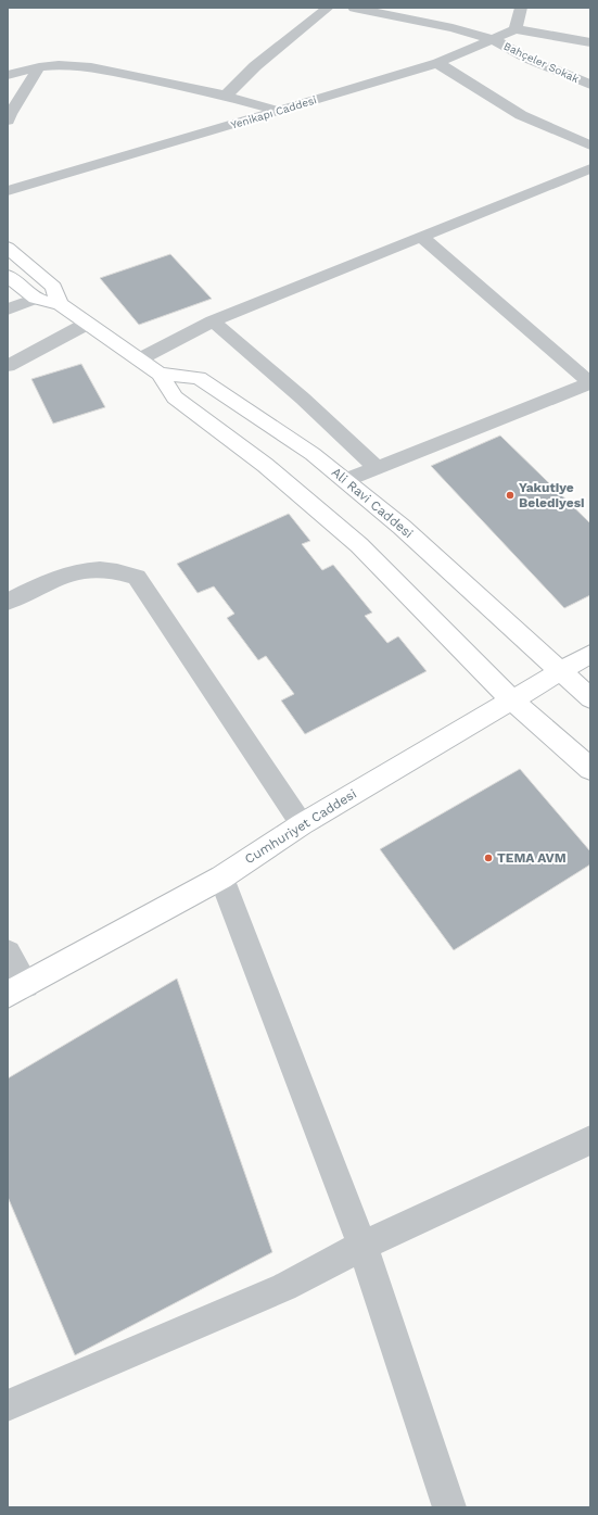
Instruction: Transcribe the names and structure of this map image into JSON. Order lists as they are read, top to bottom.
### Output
{
  "streets": {
    "main road": ["Ali Ravi Caddesi", "Cumhuriyet Caddesi"],
    "street": ["Bahçeler Sokak", "Yenikapı Caddesi"]
  },
  "crossings": [
    ["Bahçeler Sokak", "Yenikapı Caddesi"],
    ["Ali Ravi Caddesi", "Cumhuriyet Caddesi"]
  ],
  "places": ["Yakutiye Belediyesi", "TEMA AVM"]
}
